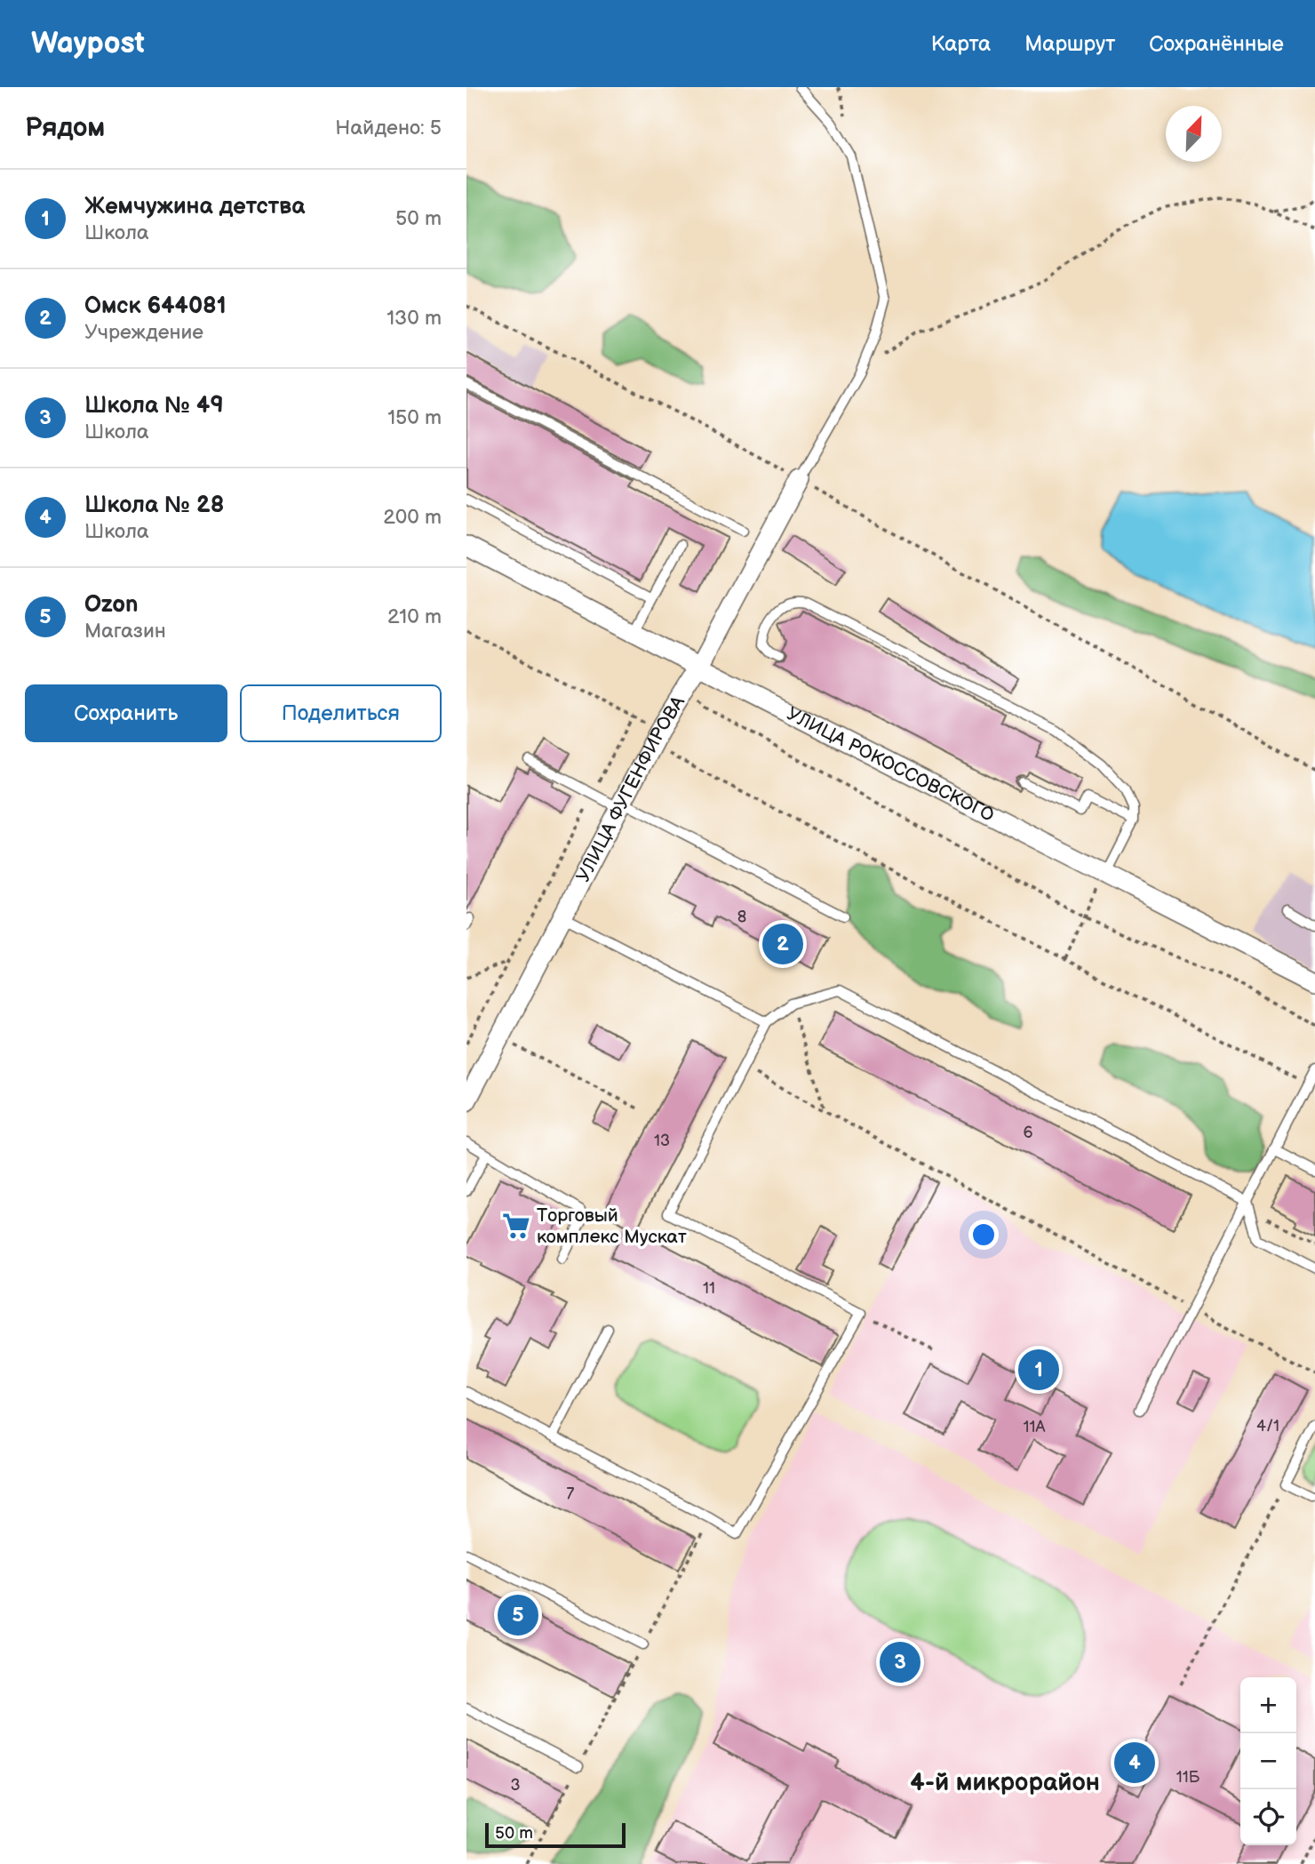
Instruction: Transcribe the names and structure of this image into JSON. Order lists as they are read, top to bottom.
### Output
{
  "streets": {
    "street": ["УЛИЦА РОКОССОВСКОГО", "УЛИЦА ФУГЕНФИРОВА"]
  },
  "crossings": [
    ["УЛИЦА РОКОССОВСКОГО", "УЛИЦА ФУГЕНФИРОВА"]
  ],
  "districts": ["4-й микрорайон"],
  "places": {
    "supermarket": ["Торговый комплекс Мускат"]
  },
  "house_numbers": [
    "8",
    "6",
    "13",
    "11",
    "4/1",
    "11А",
    "7",
    "11Б",
    "3"
  ],
  "scale_bar": "50 m",
  "north": "top right",
  "page": {
    "header": "Waypost",
    "nav": ["Карта", "Маршрут", "Сохранённые"],
    "heading": ["Рядом", "Найдено: 5"],
    "list": [
      {
        "mark": "1",
        "name": "Жемчужина детства",
        "note": "Школа",
        "value": "50 m"
      },
      {
        "mark": "2",
        "name": "Омск 644081",
        "note": "Учреждение",
        "value": "130 m"
      },
      {
        "mark": "3",
        "name": "Школа № 49",
        "note": "Школа",
        "value": "150 m"
      },
      {
        "mark": "4",
        "name": "Школа № 28",
        "note": "Школа",
        "value": "200 m"
      },
      {
        "mark": "5",
        "name": "Ozon",
        "note": "Магазин",
        "value": "210 m"
      }
    ],
    "buttons": ["Сохранить", "Поделиться"],
    "pins": [
      "2",
      "1",
      "5",
      "3",
      "4"
    ],
    "map_buttons": ["+", "−"],
    "scale": "50 m"
  }
}
